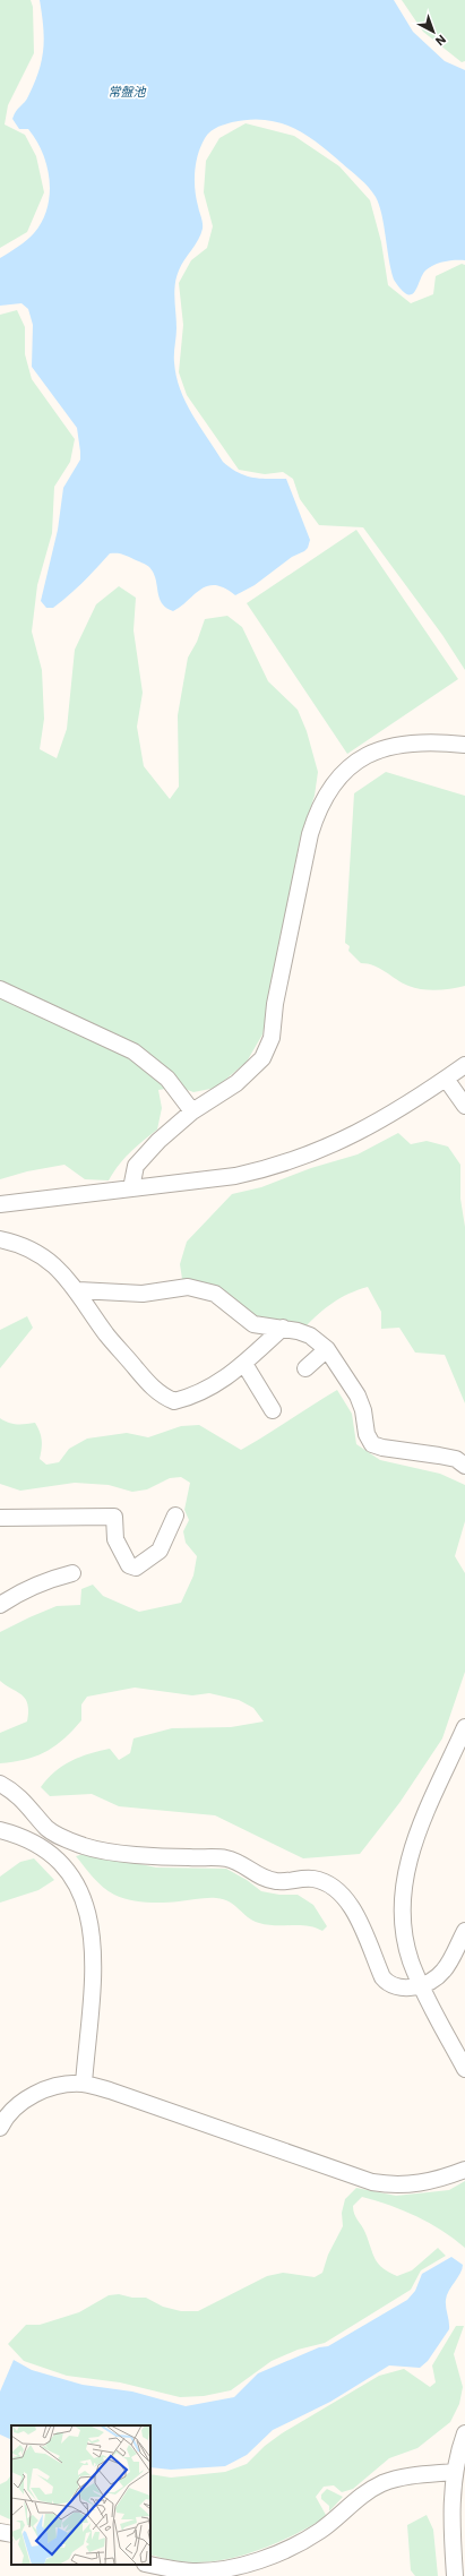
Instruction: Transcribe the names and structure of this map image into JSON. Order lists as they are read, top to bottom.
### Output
{
  "water": ["常盤池"],
  "north": "bottom right"
}
